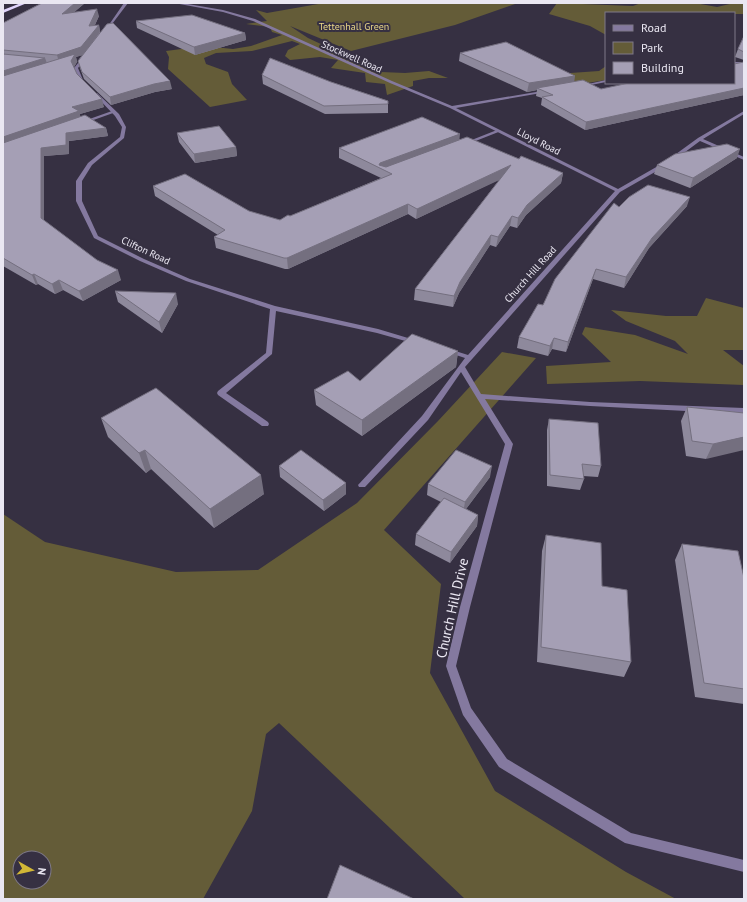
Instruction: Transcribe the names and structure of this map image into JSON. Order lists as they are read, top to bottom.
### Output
{
  "streets": {
    "street": [
      "Stockwell Road",
      "Lloyd Road",
      "Clifton Road",
      "Church Hill Road",
      "Church Hill Drive"
    ]
  },
  "crossings": [
    ["Stockwell Road", "Lloyd Road"],
    ["Lloyd Road", "Church Hill Road"],
    ["Church Hill Road", "Church Hill Drive"]
  ],
  "parks": ["Tettenhall Green"],
  "legend": ["Road", "Park", "Building"],
  "north": "right"
}
